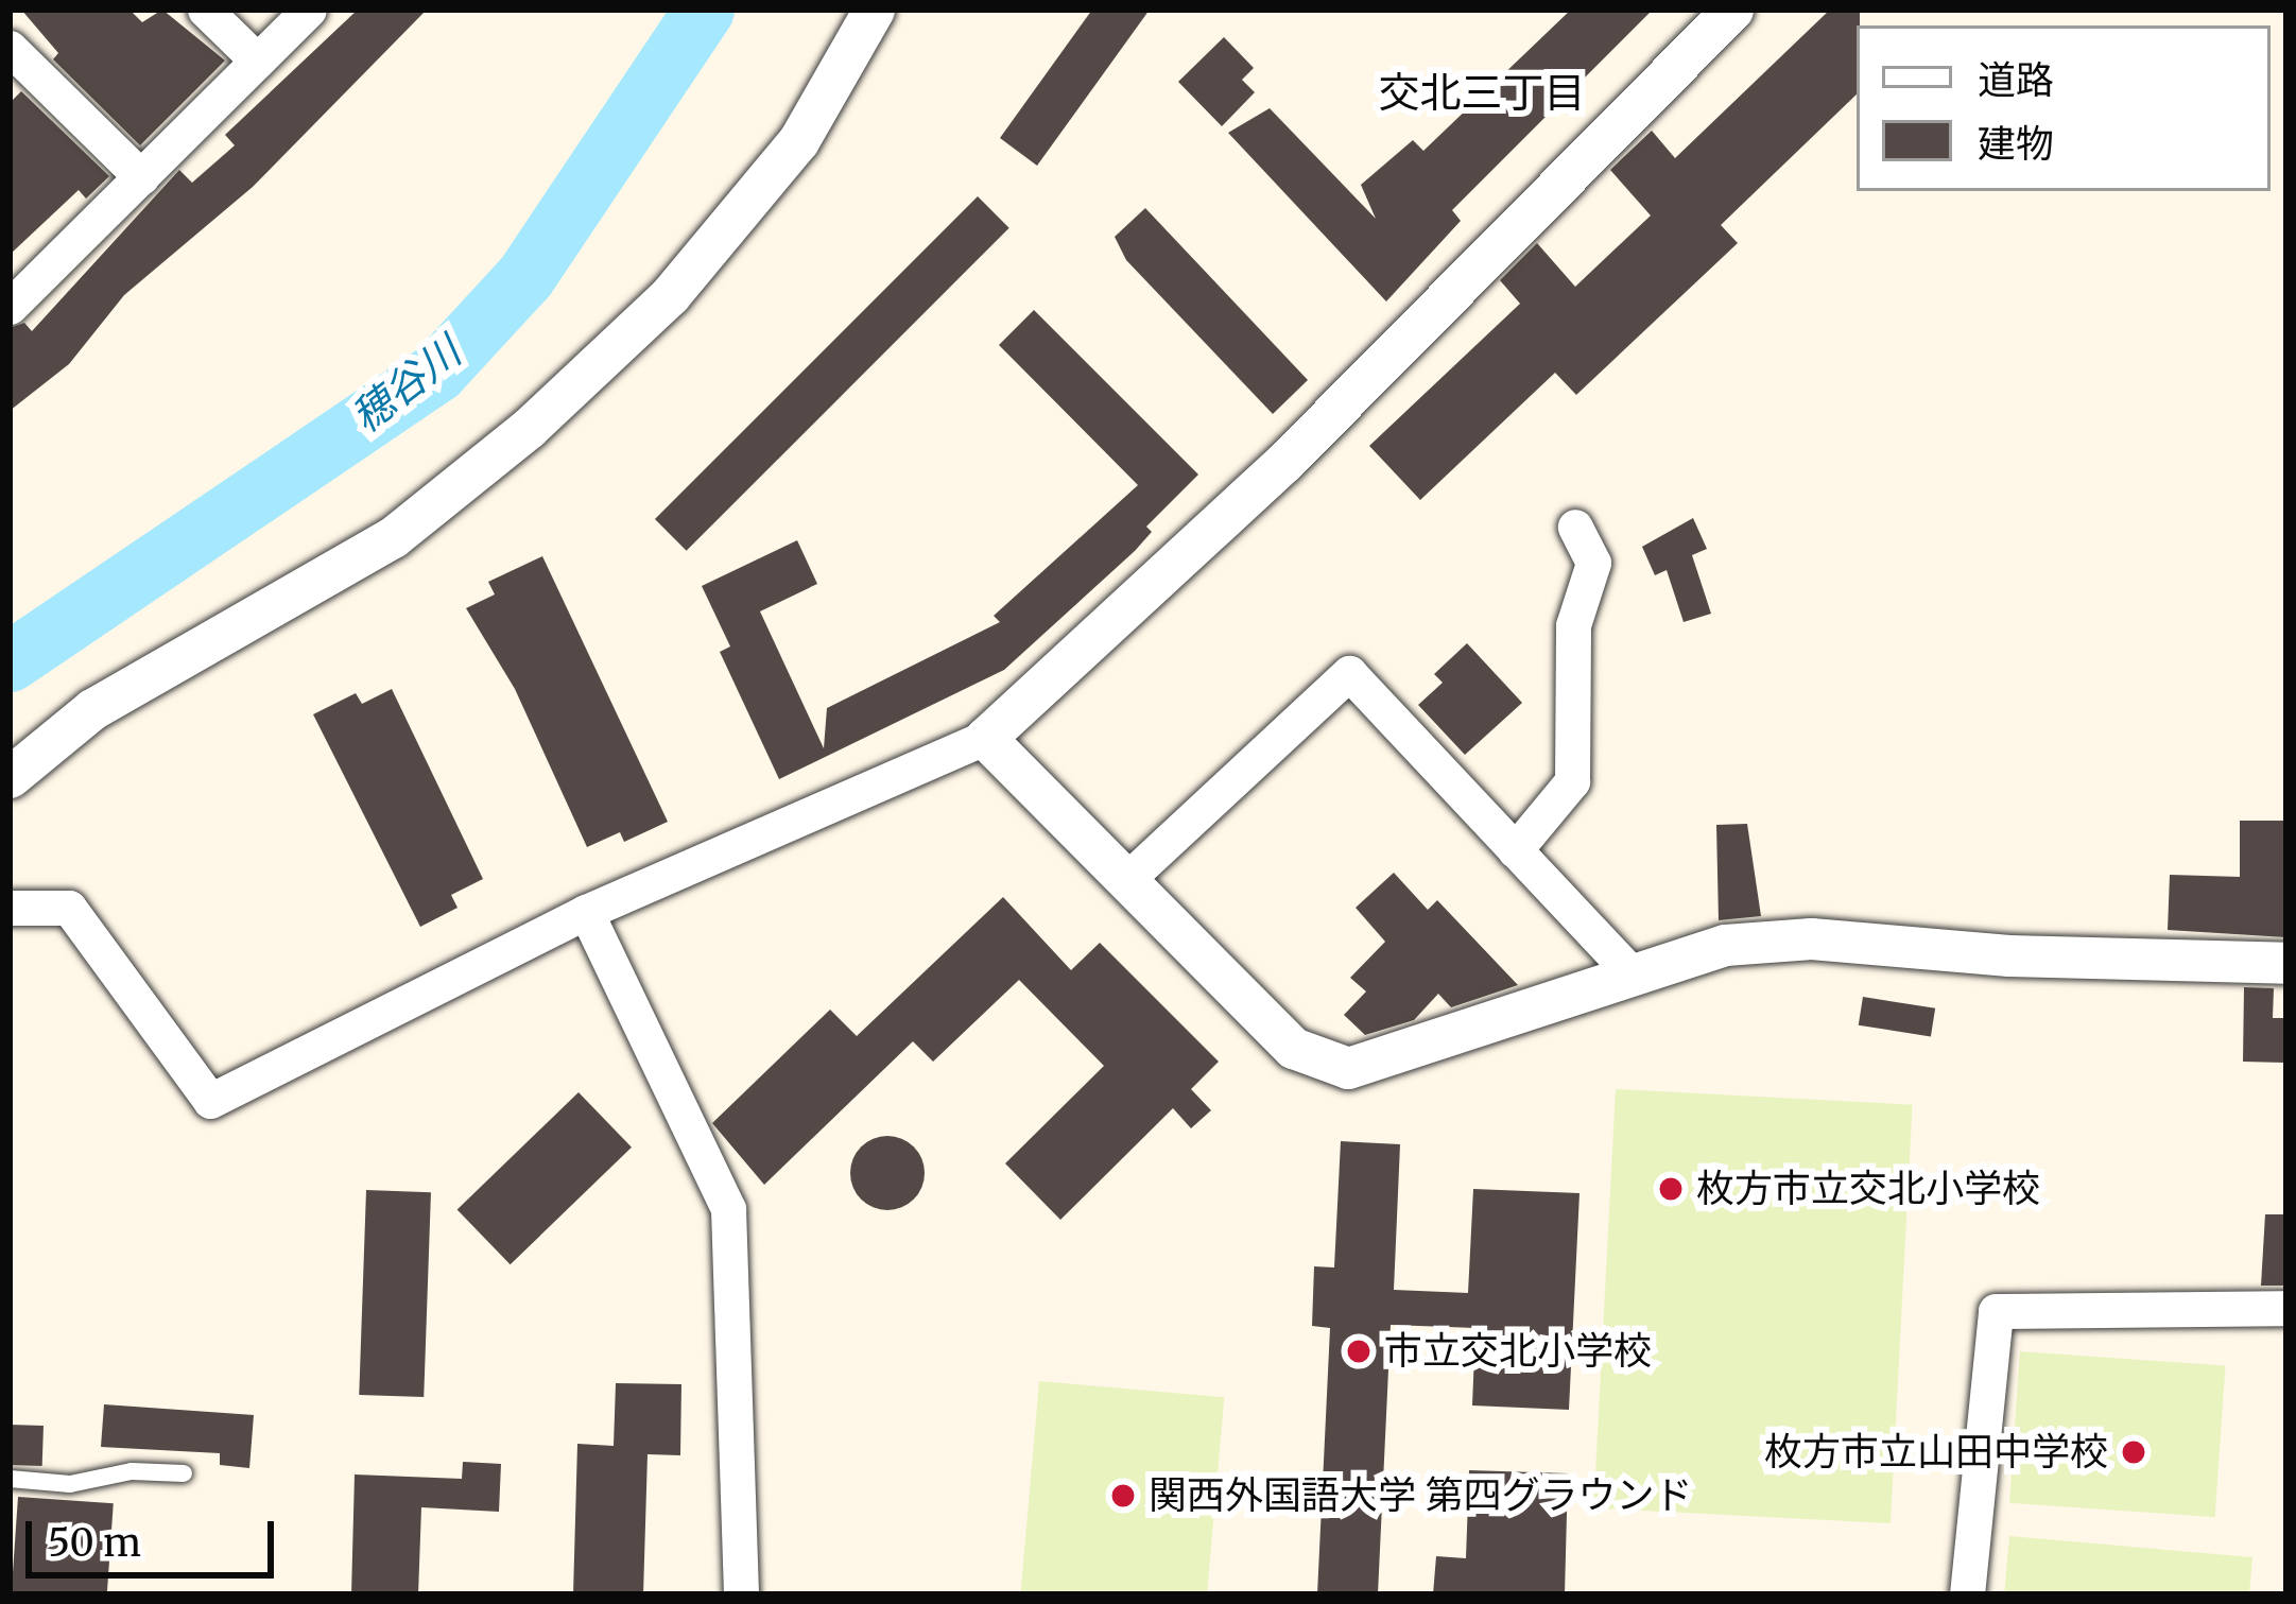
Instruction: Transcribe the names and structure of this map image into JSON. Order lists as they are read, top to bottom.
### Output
{
  "districts": ["交北三丁目"],
  "water": ["穂谷川"],
  "places": [
    "枚方市立交北小学校",
    "市立交北小学校",
    "枚方市立山田中学校",
    "関西外国語大学 第四グラウンド"
  ],
  "legend": ["道路", "建物"],
  "scale_bar": "50 m"
}
